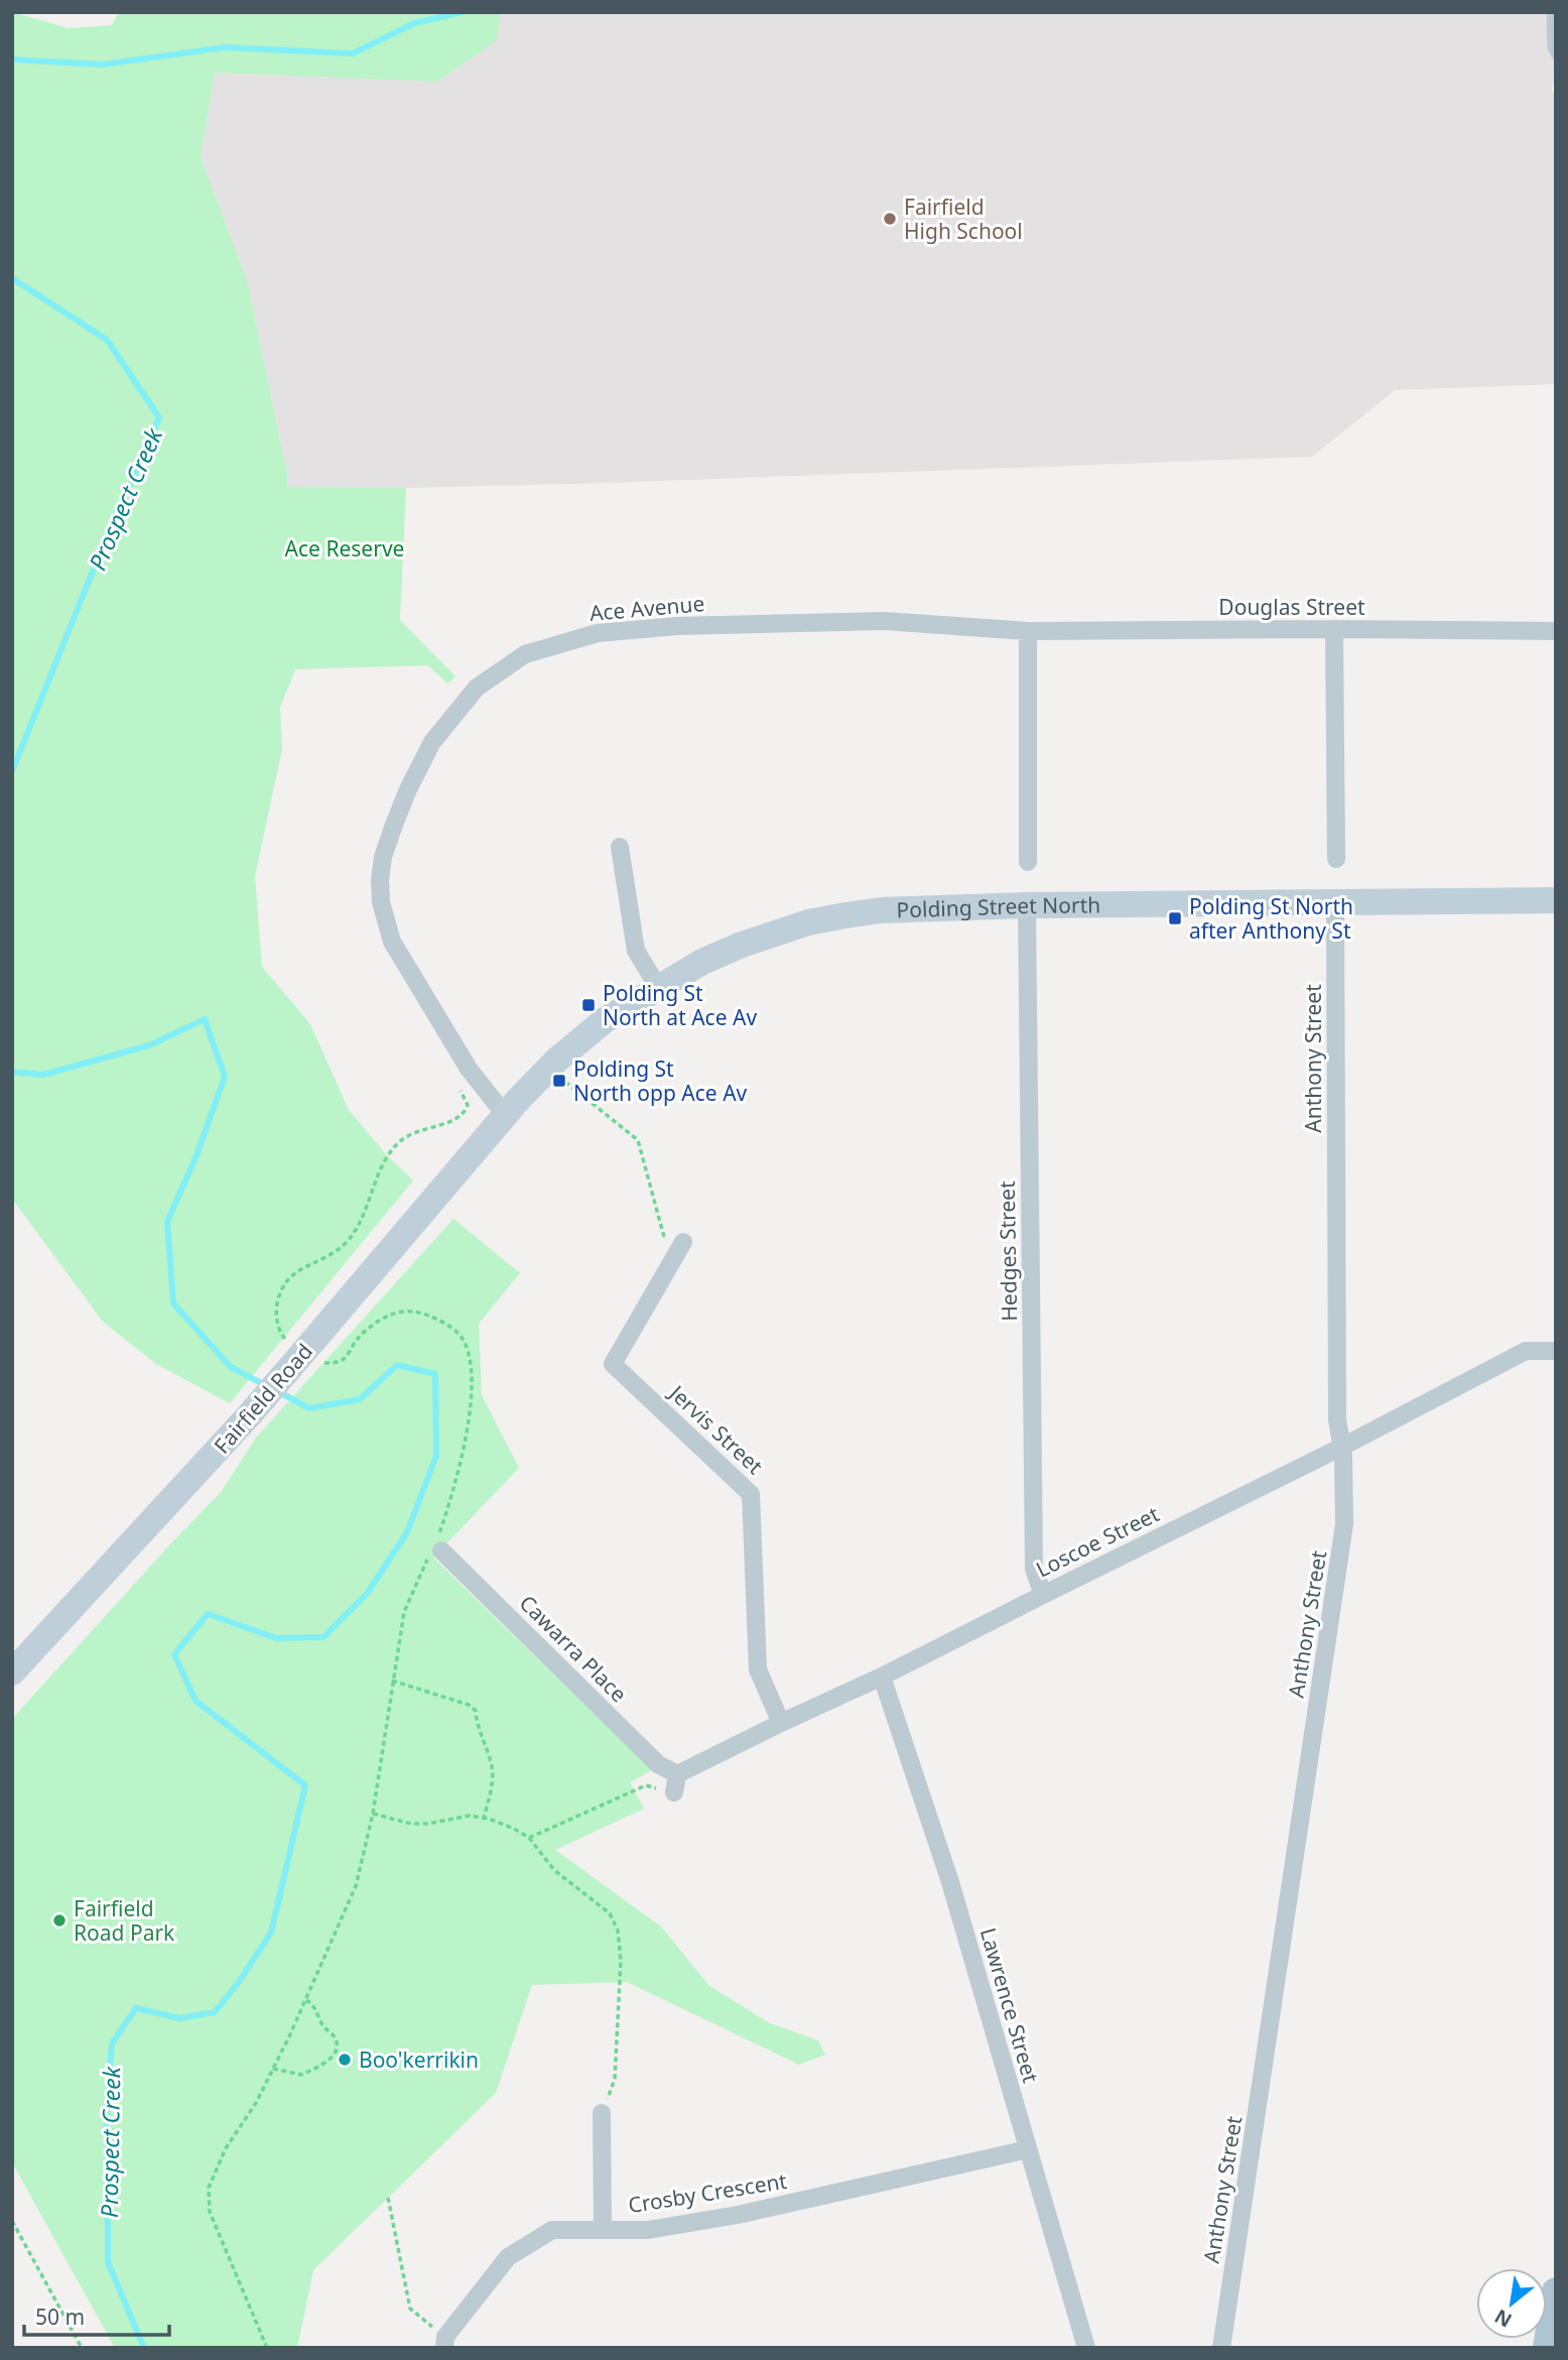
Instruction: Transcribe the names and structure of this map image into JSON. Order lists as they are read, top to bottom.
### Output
{
  "streets": {
    "main road": ["Polding Street North", "Fairfield Road"],
    "street": [
      "Douglas Street",
      "Ace Avenue",
      "Anthony Street",
      "Hedges Street",
      "Jervis Street",
      "Loscoe Street",
      "Cawarra Place",
      "Lawrence Street",
      "Crosby Crescent"
    ]
  },
  "crossings": [
    ["Douglas Street", "Ace Avenue"],
    ["Ace Avenue", "Polding Street North"],
    ["Ace Avenue", "Fairfield Road"],
    ["Polding Street North", "Anthony Street"],
    ["Polding Street North", "Hedges Street"],
    ["Polding Street North", "Fairfield Road"],
    ["Anthony Street", "Loscoe Street"],
    ["Hedges Street", "Loscoe Street"],
    ["Jervis Street", "Loscoe Street"],
    ["Loscoe Street", "Cawarra Place"],
    ["Loscoe Street", "Lawrence Street"],
    ["Lawrence Street", "Crosby Crescent"]
  ],
  "water": ["Prospect Creek"],
  "parks": ["Ace Reserve"],
  "places": {
    "other": ["Fairfield High School", "Fairfield Road Park", "Boo'kerrikin"],
    "transit": ["Polding St North after Anthony St", "Polding St North at Ace Av", "Polding St North opp Ace Av"]
  },
  "scale_bar": "50 m",
  "north": "bottom left"
}
